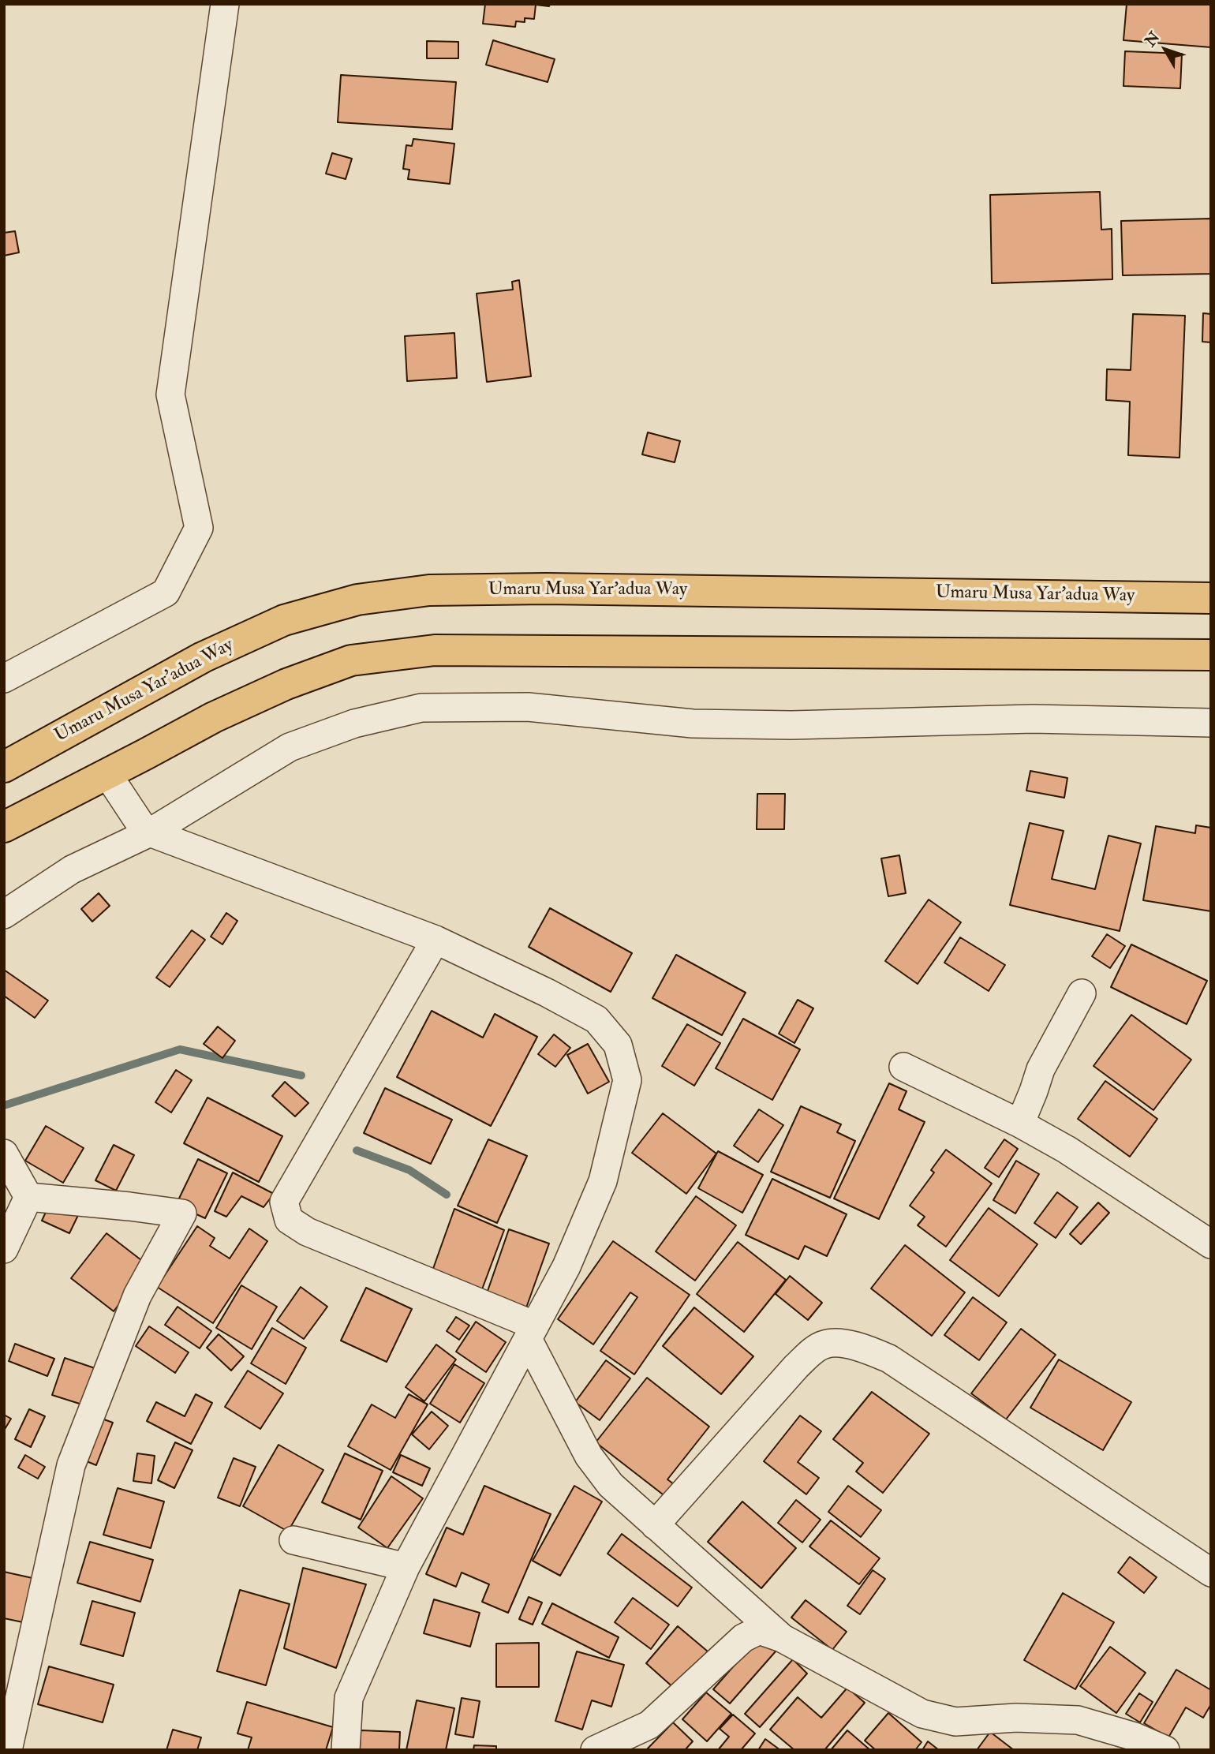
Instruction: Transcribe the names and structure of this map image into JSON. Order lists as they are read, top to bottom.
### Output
{
  "streets": {
    "main road": ["Umaru Musa Yar'adua Way"]
  },
  "north": "top left"
}
